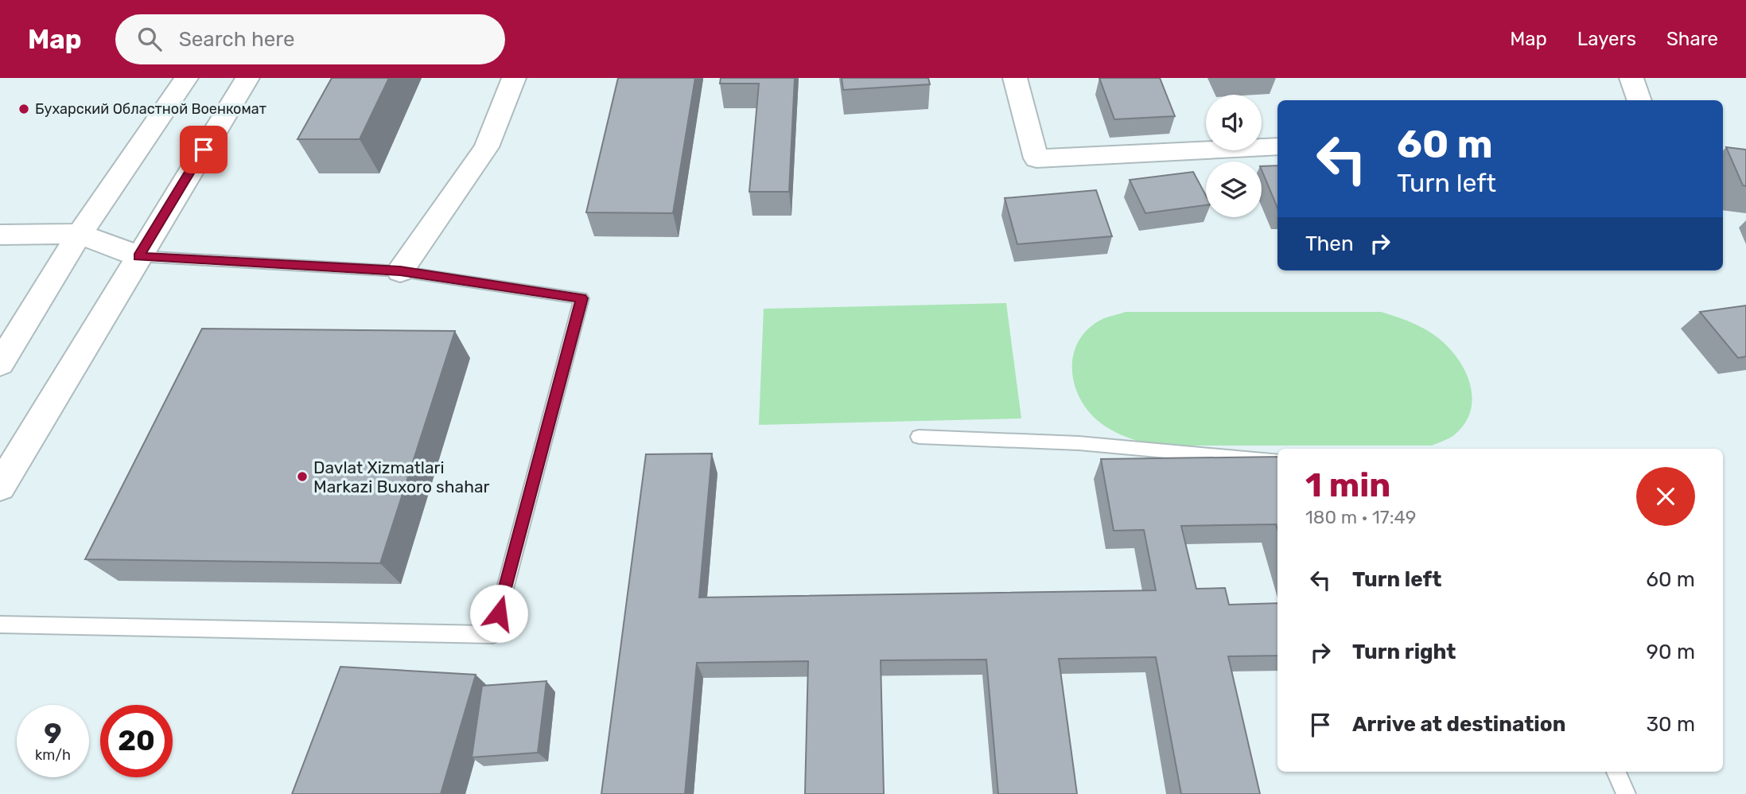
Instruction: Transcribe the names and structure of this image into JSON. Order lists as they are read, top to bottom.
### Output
{
  "places": ["Бухарский Областной Военкомат", "Davlat Xizmatlari Markazi Buxoro shahar"],
  "page": {
    "header": "Map",
    "search": "Search here",
    "nav": ["Map", "Layers", "Share"],
    "turn": ["60 m", "Turn left"],
    "then": "Then",
    "heading": ["1 min", "180 m · 17:49"],
    "list": [
      {
        "name": "Turn left",
        "value": "60 m"
      },
      {
        "name": "Turn right",
        "value": "90 m"
      },
      {
        "name": "Arrive at destination",
        "value": "30 m"
      }
    ],
    "speed": "9 km/h",
    "limit": "20"
  }
}
